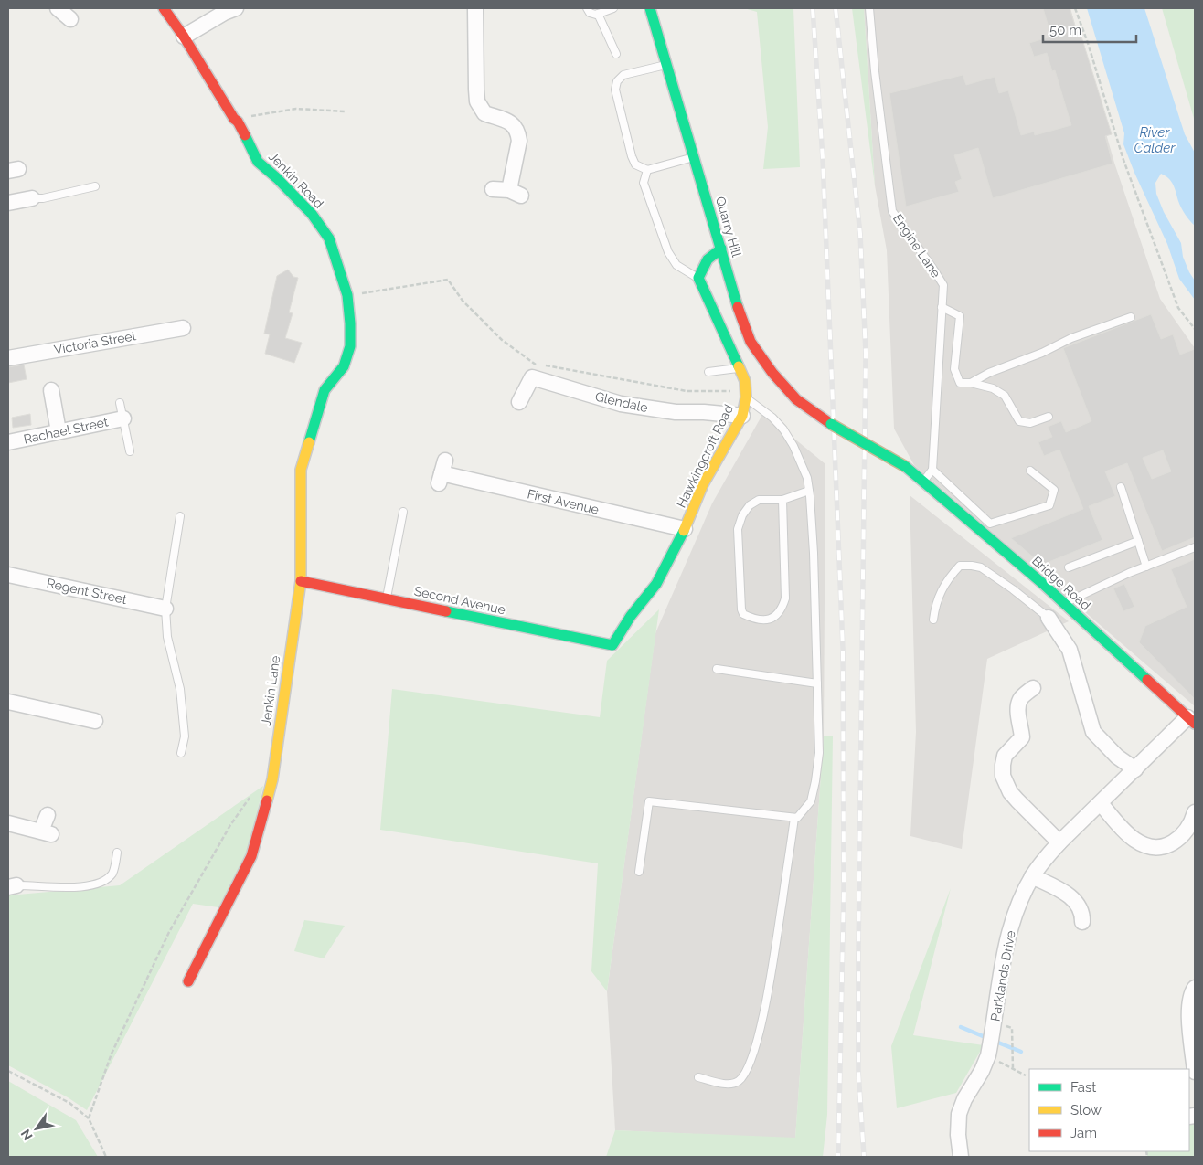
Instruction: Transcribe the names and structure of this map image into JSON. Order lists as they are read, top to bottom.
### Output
{
  "streets": {
    "main road": [
      "Jenkin Road",
      "Quarry Hill",
      "Hawkingcroft Road",
      "Bridge Road",
      "Second Avenue",
      "Jenkin Lane"
    ],
    "street": [
      "Victoria Street",
      "Glendale",
      "Rachael Street",
      "First Avenue",
      "Regent Street",
      "Parklands Drive"
    ],
    "lane": ["Engine Lane"]
  },
  "crossings": [
    ["Jenkin Road", "Jenkin Lane"],
    ["Quarry Hill", "Bridge Road"],
    ["Glendale", "Hawkingcroft Road"],
    ["Hawkingcroft Road", "First Avenue"],
    ["Hawkingcroft Road", "Second Avenue"],
    ["Bridge Road", "Parklands Drive"],
    ["Second Avenue", "Jenkin Lane"]
  ],
  "water": ["River Calder"],
  "legend": ["Fast", "Slow", "Jam"],
  "scale_bar": "50 m",
  "north": "bottom left"
}
